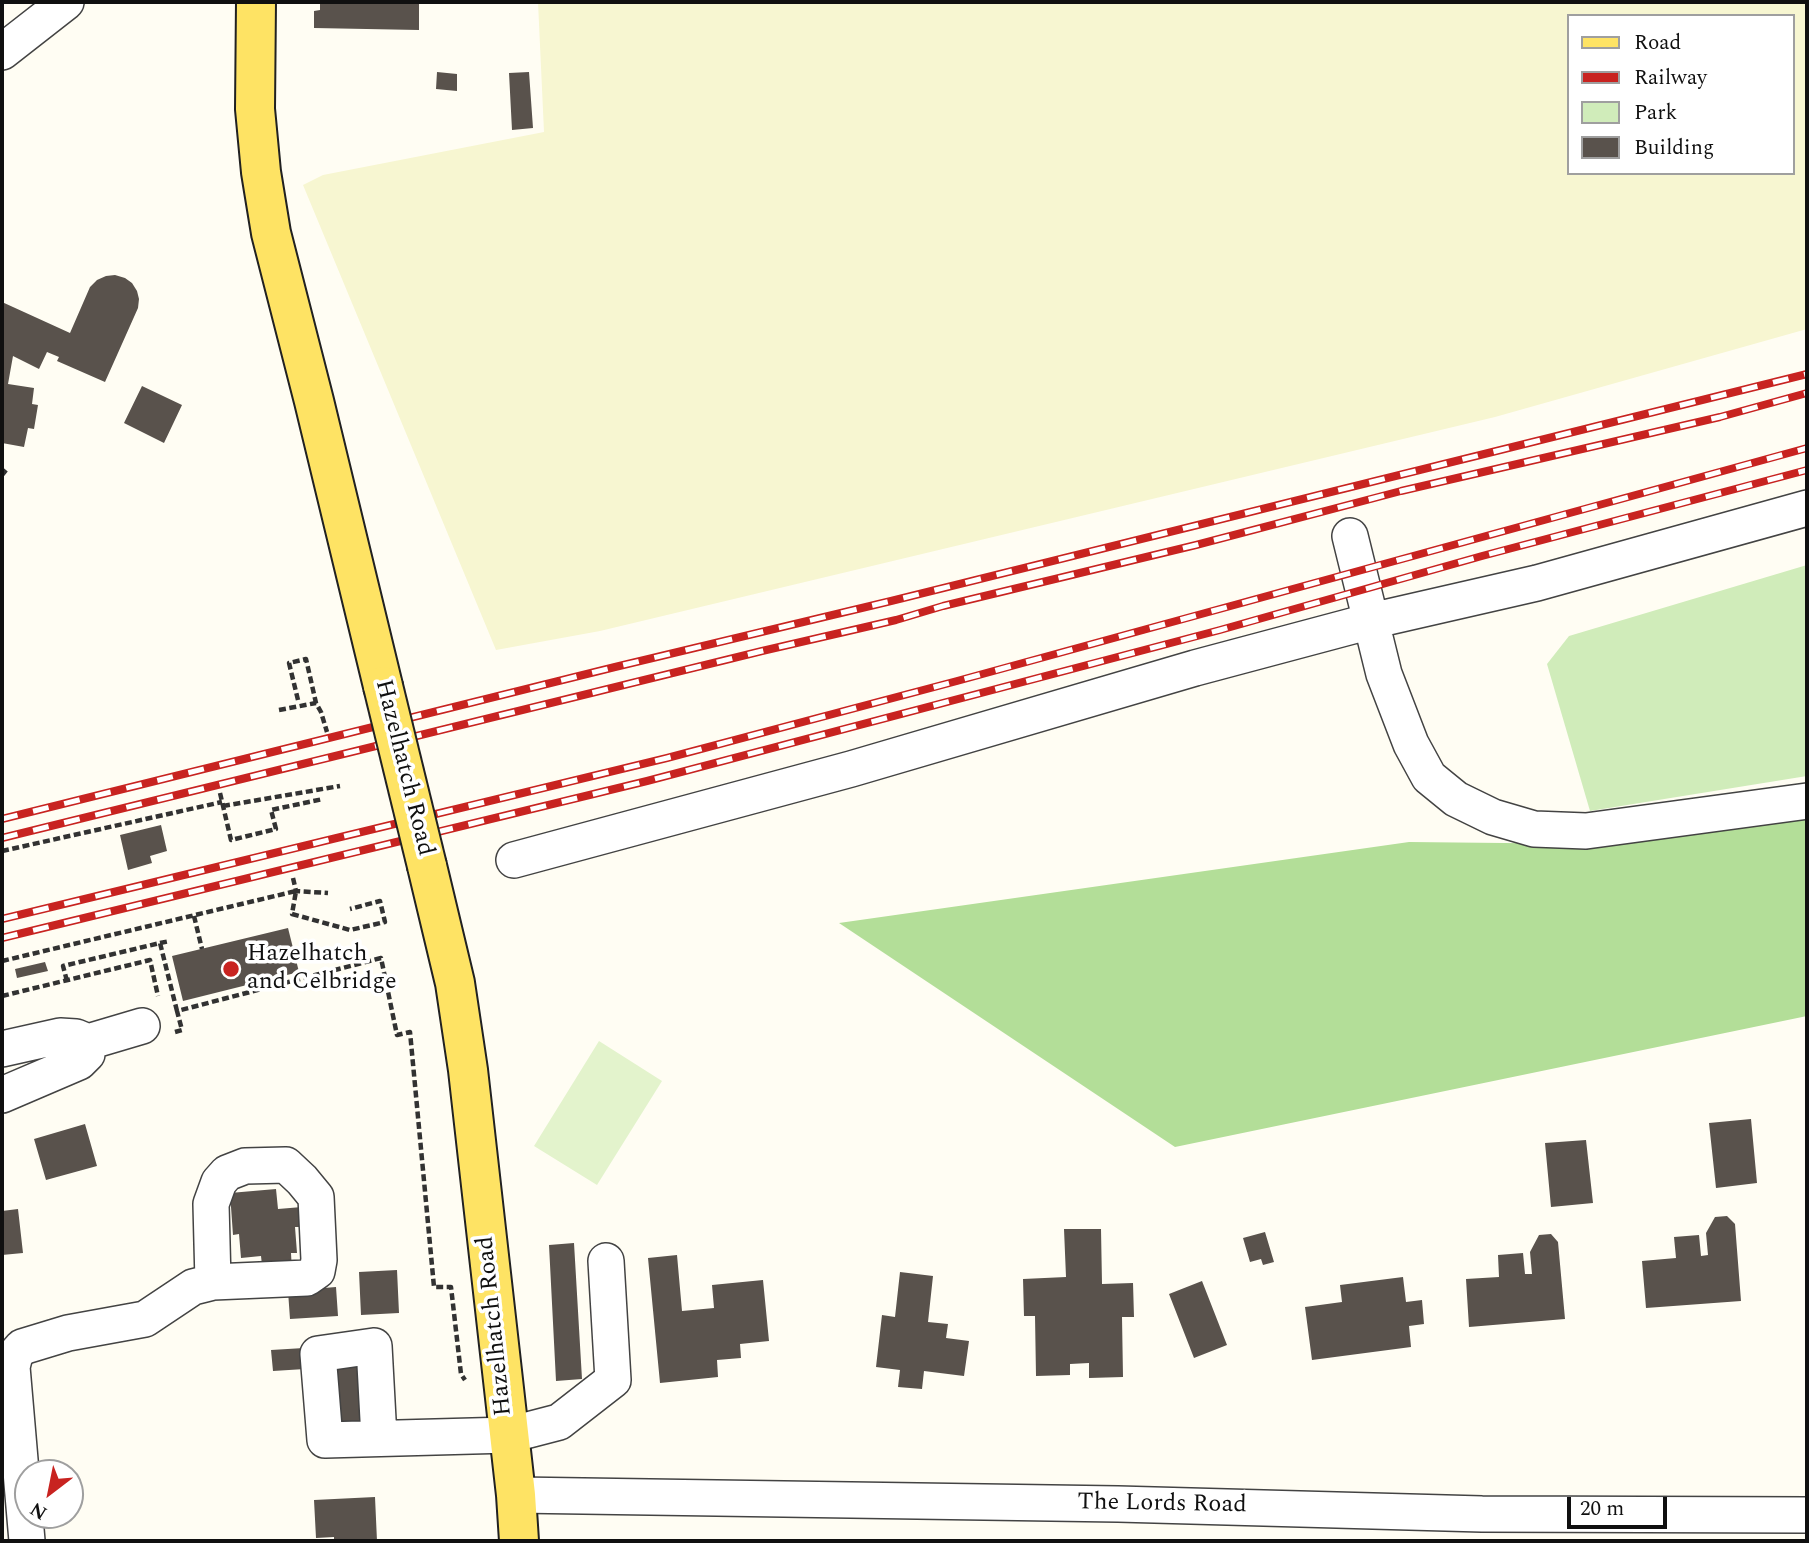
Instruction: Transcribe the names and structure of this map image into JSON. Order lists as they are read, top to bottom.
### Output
{
  "streets": {
    "main road": ["Hazelhatch Road"],
    "street": ["The Lords Road"]
  },
  "crossings": [
    ["Hazelhatch Road", "The Lords Road"]
  ],
  "places": ["Hazelhatch and Celbridge"],
  "legend": [
    "Road",
    "Railway",
    "Park",
    "Building"
  ],
  "scale_bar": "20 m",
  "north": "bottom left"
}
